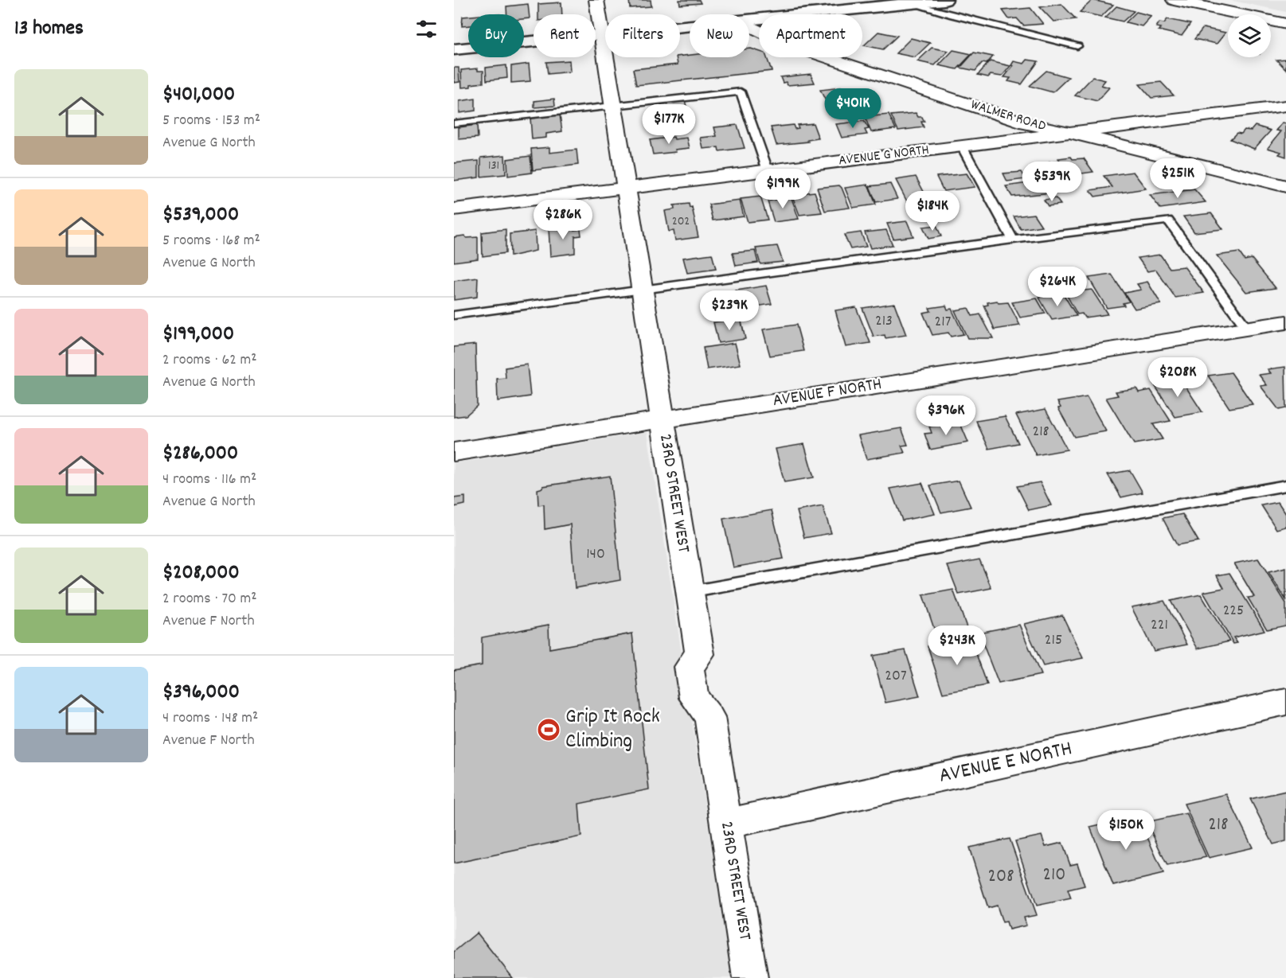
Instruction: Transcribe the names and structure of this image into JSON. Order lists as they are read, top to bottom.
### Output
{
  "streets": {
    "street": [
      "WALMER ROAD",
      "AVENUE G NORTH",
      "AVENUE F NORTH",
      "23RD STREET WEST",
      "AVENUE E NORTH"
    ]
  },
  "crossings": [
    ["WALMER ROAD", "AVENUE G NORTH"],
    ["AVENUE G NORTH", "23RD STREET WEST"],
    ["AVENUE F NORTH", "23RD STREET WEST"],
    ["23RD STREET WEST", "AVENUE E NORTH"]
  ],
  "places": {
    "sports": ["Grip It Rock Climbing"]
  },
  "house_numbers": [
    "131",
    "202",
    "213",
    "217",
    "218",
    "140",
    "225",
    "221",
    "215",
    "207",
    "218",
    "210",
    "208"
  ],
  "page": {
    "heading": "13 homes",
    "chip": [
      "Buy",
      "Rent",
      "Filters",
      "New",
      "Apartment"
    ],
    "list": [
      {
        "name": "$401,000",
        "note": "5 rooms · 153 m² · Avenue G North"
      },
      {
        "name": "$539,000",
        "note": "5 rooms · 168 m² · Avenue G North"
      },
      {
        "name": "$199,000",
        "note": "2 rooms · 62 m² · Avenue G North"
      },
      {
        "name": "$286,000",
        "note": "4 rooms · 116 m² · Avenue G North"
      },
      {
        "name": "$208,000",
        "note": "2 rooms · 70 m² · Avenue F North"
      },
      {
        "name": "$396,000",
        "note": "4 rooms · 148 m² · Avenue F North"
      }
    ],
    "price": [
      "$401K",
      "$177K",
      "$251K",
      "$539K",
      "$199K",
      "$184K",
      "$286K",
      "$264K",
      "$239K",
      "$208K",
      "$396K",
      "$243K",
      "$150K"
    ]
  }
}
